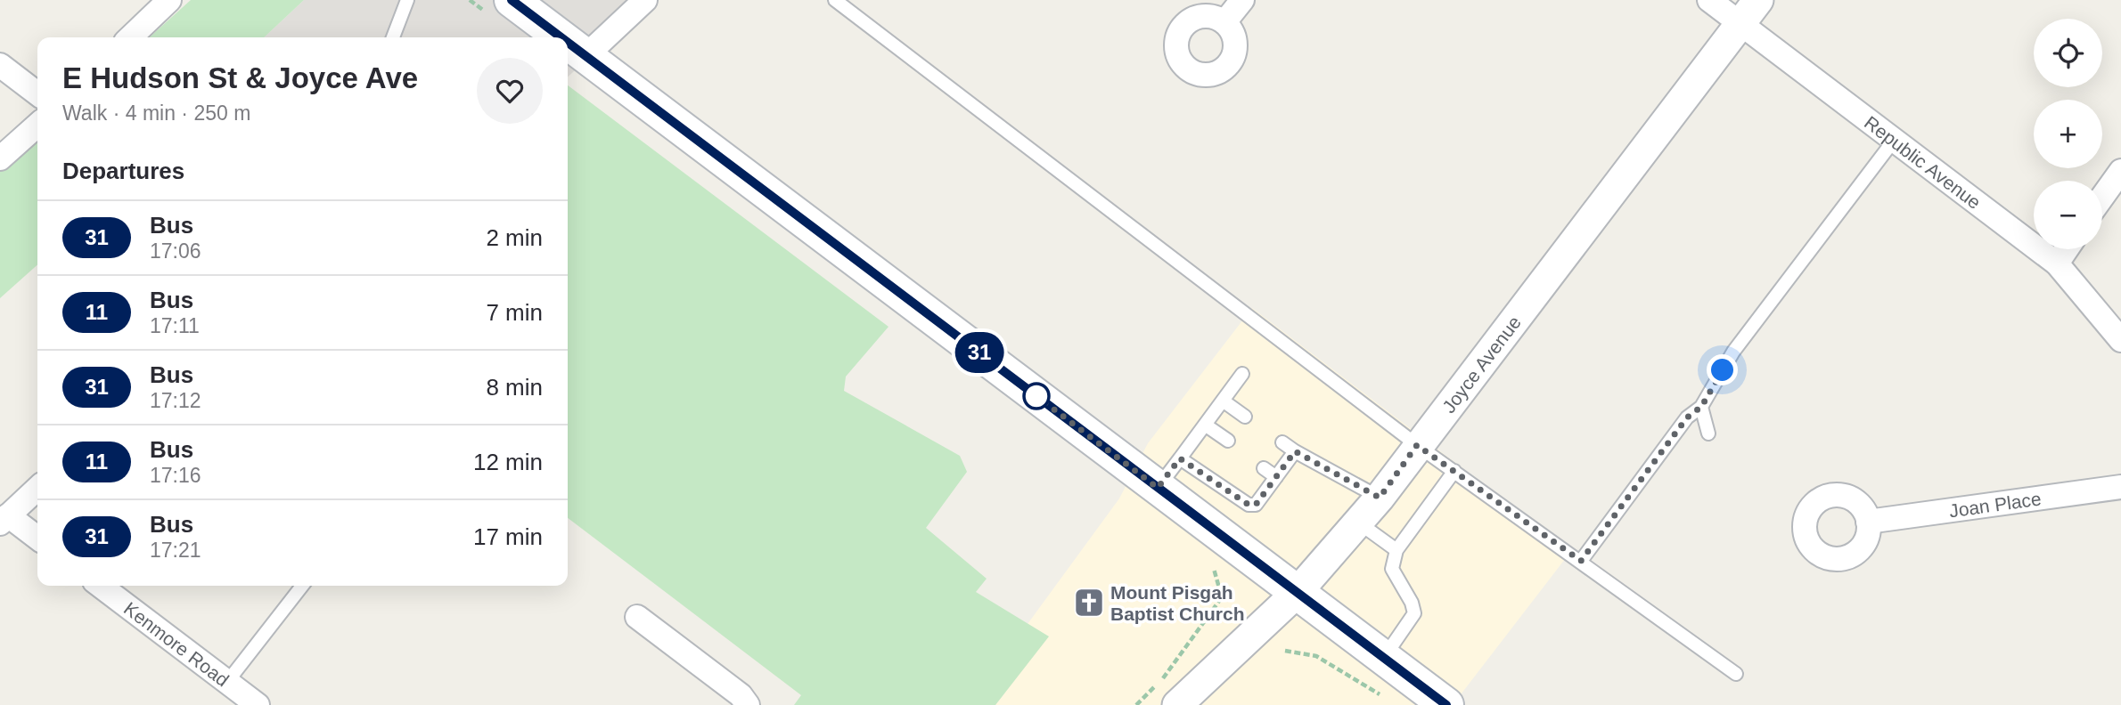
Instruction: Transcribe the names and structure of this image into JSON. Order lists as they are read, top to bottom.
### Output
{
  "streets": {
    "street": [
      "Republic Avenue",
      "Joyce Avenue",
      "Joan Place",
      "Kenmore Road"
    ]
  },
  "crossings": [
    ["Republic Avenue", "Joyce Avenue"]
  ],
  "places": {
    "church": ["Mount Pisgah Baptist Church"]
  },
  "lines": ["bus line 31"],
  "page": {
    "on_map": "31",
    "map_buttons": ["+", "−"],
    "heading": [
      ["E Hudson St & Joyce Ave", "Walk · 4 min · 250 m"],
      "Departures"
    ],
    "list": [
      {
        "mark": "31",
        "name": "Bus",
        "note": "17:06",
        "value": "2 min"
      },
      {
        "mark": "11",
        "name": "Bus",
        "note": "17:11",
        "value": "7 min"
      },
      {
        "mark": "31",
        "name": "Bus",
        "note": "17:12",
        "value": "8 min"
      },
      {
        "mark": "11",
        "name": "Bus",
        "note": "17:16",
        "value": "12 min"
      },
      {
        "mark": "31",
        "name": "Bus",
        "note": "17:21",
        "value": "17 min"
      }
    ]
  }
}
